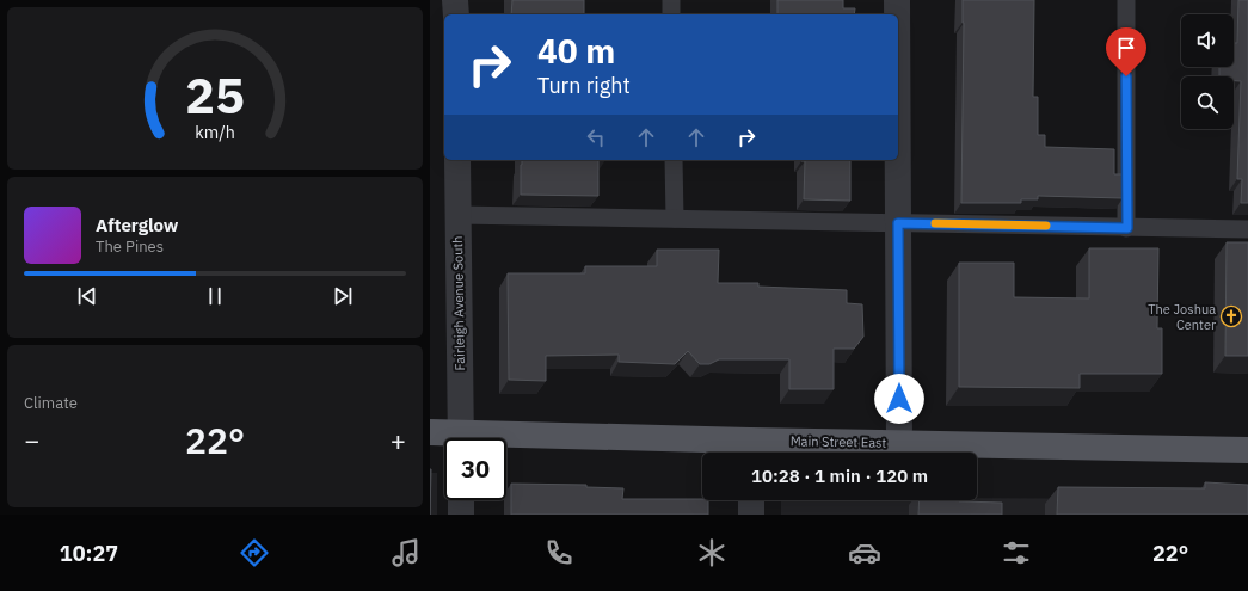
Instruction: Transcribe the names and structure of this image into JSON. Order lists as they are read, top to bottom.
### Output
{
  "streets": {
    "main road": ["Main Street East"],
    "street": ["Fairleigh Avenue South"]
  },
  "places": {
    "church": ["The Joshua Center"]
  },
  "page": {
    "turn": ["40 m", "Turn right"],
    "song": ["Afterglow", "The Pines"],
    "tile": "Climate",
    "heat": ["−", "22°", "+"],
    "limit": "30",
    "trip": "10:28 · 1 min · 120 m",
    "tabs": ["10:27", "22°"],
    "gauge": ["25", "km/h"]
  }
}
